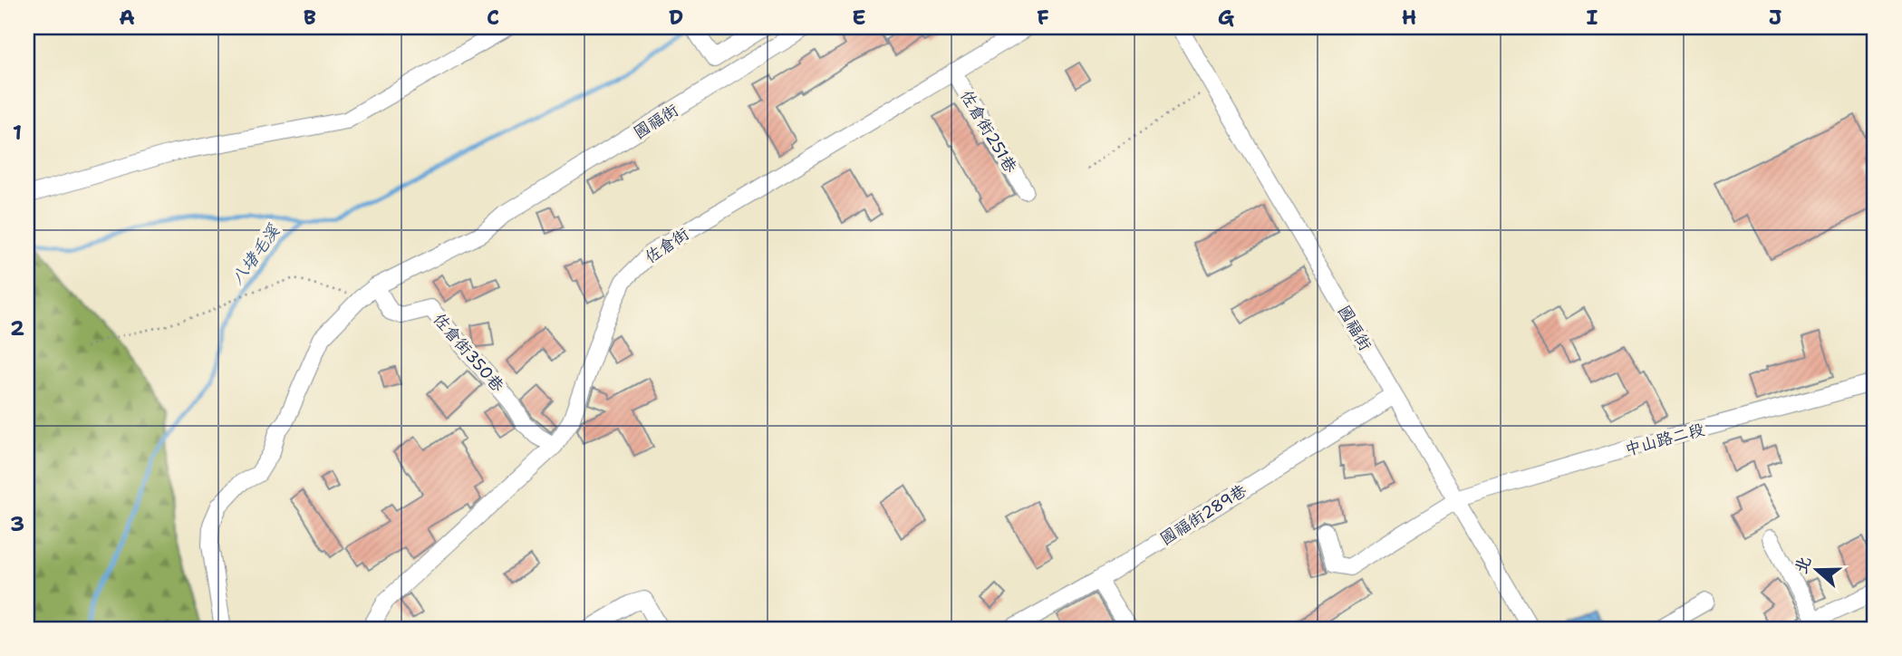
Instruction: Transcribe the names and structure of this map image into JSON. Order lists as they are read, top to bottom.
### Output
{
  "streets": {
    "street": [
      "國福街",
      "佐倉街251巷",
      "佐倉街",
      "佐倉街350巷",
      "中山路二段",
      "國福街289巷"
    ]
  },
  "crossings": [
    ["國福街", "佐倉街350巷"],
    ["國福街", "中山路二段"],
    ["國福街", "國福街289巷"],
    ["佐倉街251巷", "佐倉街"],
    ["佐倉街", "佐倉街350巷"]
  ],
  "water": ["八堵毛溪"],
  "north": "left",
  "grid": {
    "columns": [
      "A",
      "B",
      "C",
      "D",
      "E",
      "F",
      "G",
      "H",
      "I",
      "J"
    ],
    "rows": ["1", "2", "3"]
  }
}
